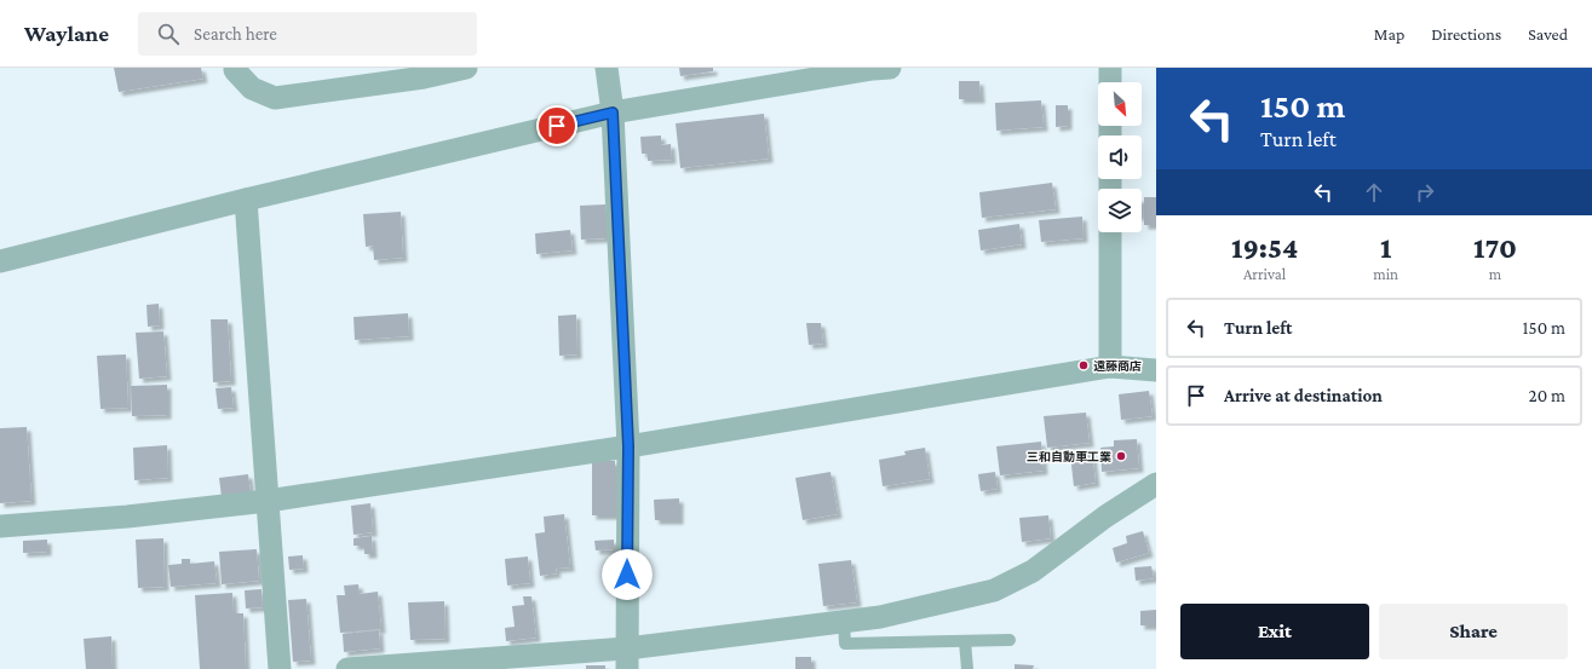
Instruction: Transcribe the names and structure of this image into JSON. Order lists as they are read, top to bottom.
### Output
{
  "places": ["遠藤商店", "三和自動車工業"],
  "north": "bottom right",
  "page": {
    "header": "Waylane",
    "search": "Search here",
    "nav": ["Map", "Directions", "Saved"],
    "turn": ["150 m", "Turn left"],
    "eta": [
      "19:54",
      "Arrival",
      "1",
      "min",
      "170",
      "m"
    ],
    "list": [
      {
        "name": "Turn left",
        "value": "150 m"
      },
      {
        "name": "Arrive at destination",
        "value": "20 m"
      }
    ],
    "buttons": ["Exit", "Share"]
  }
}
